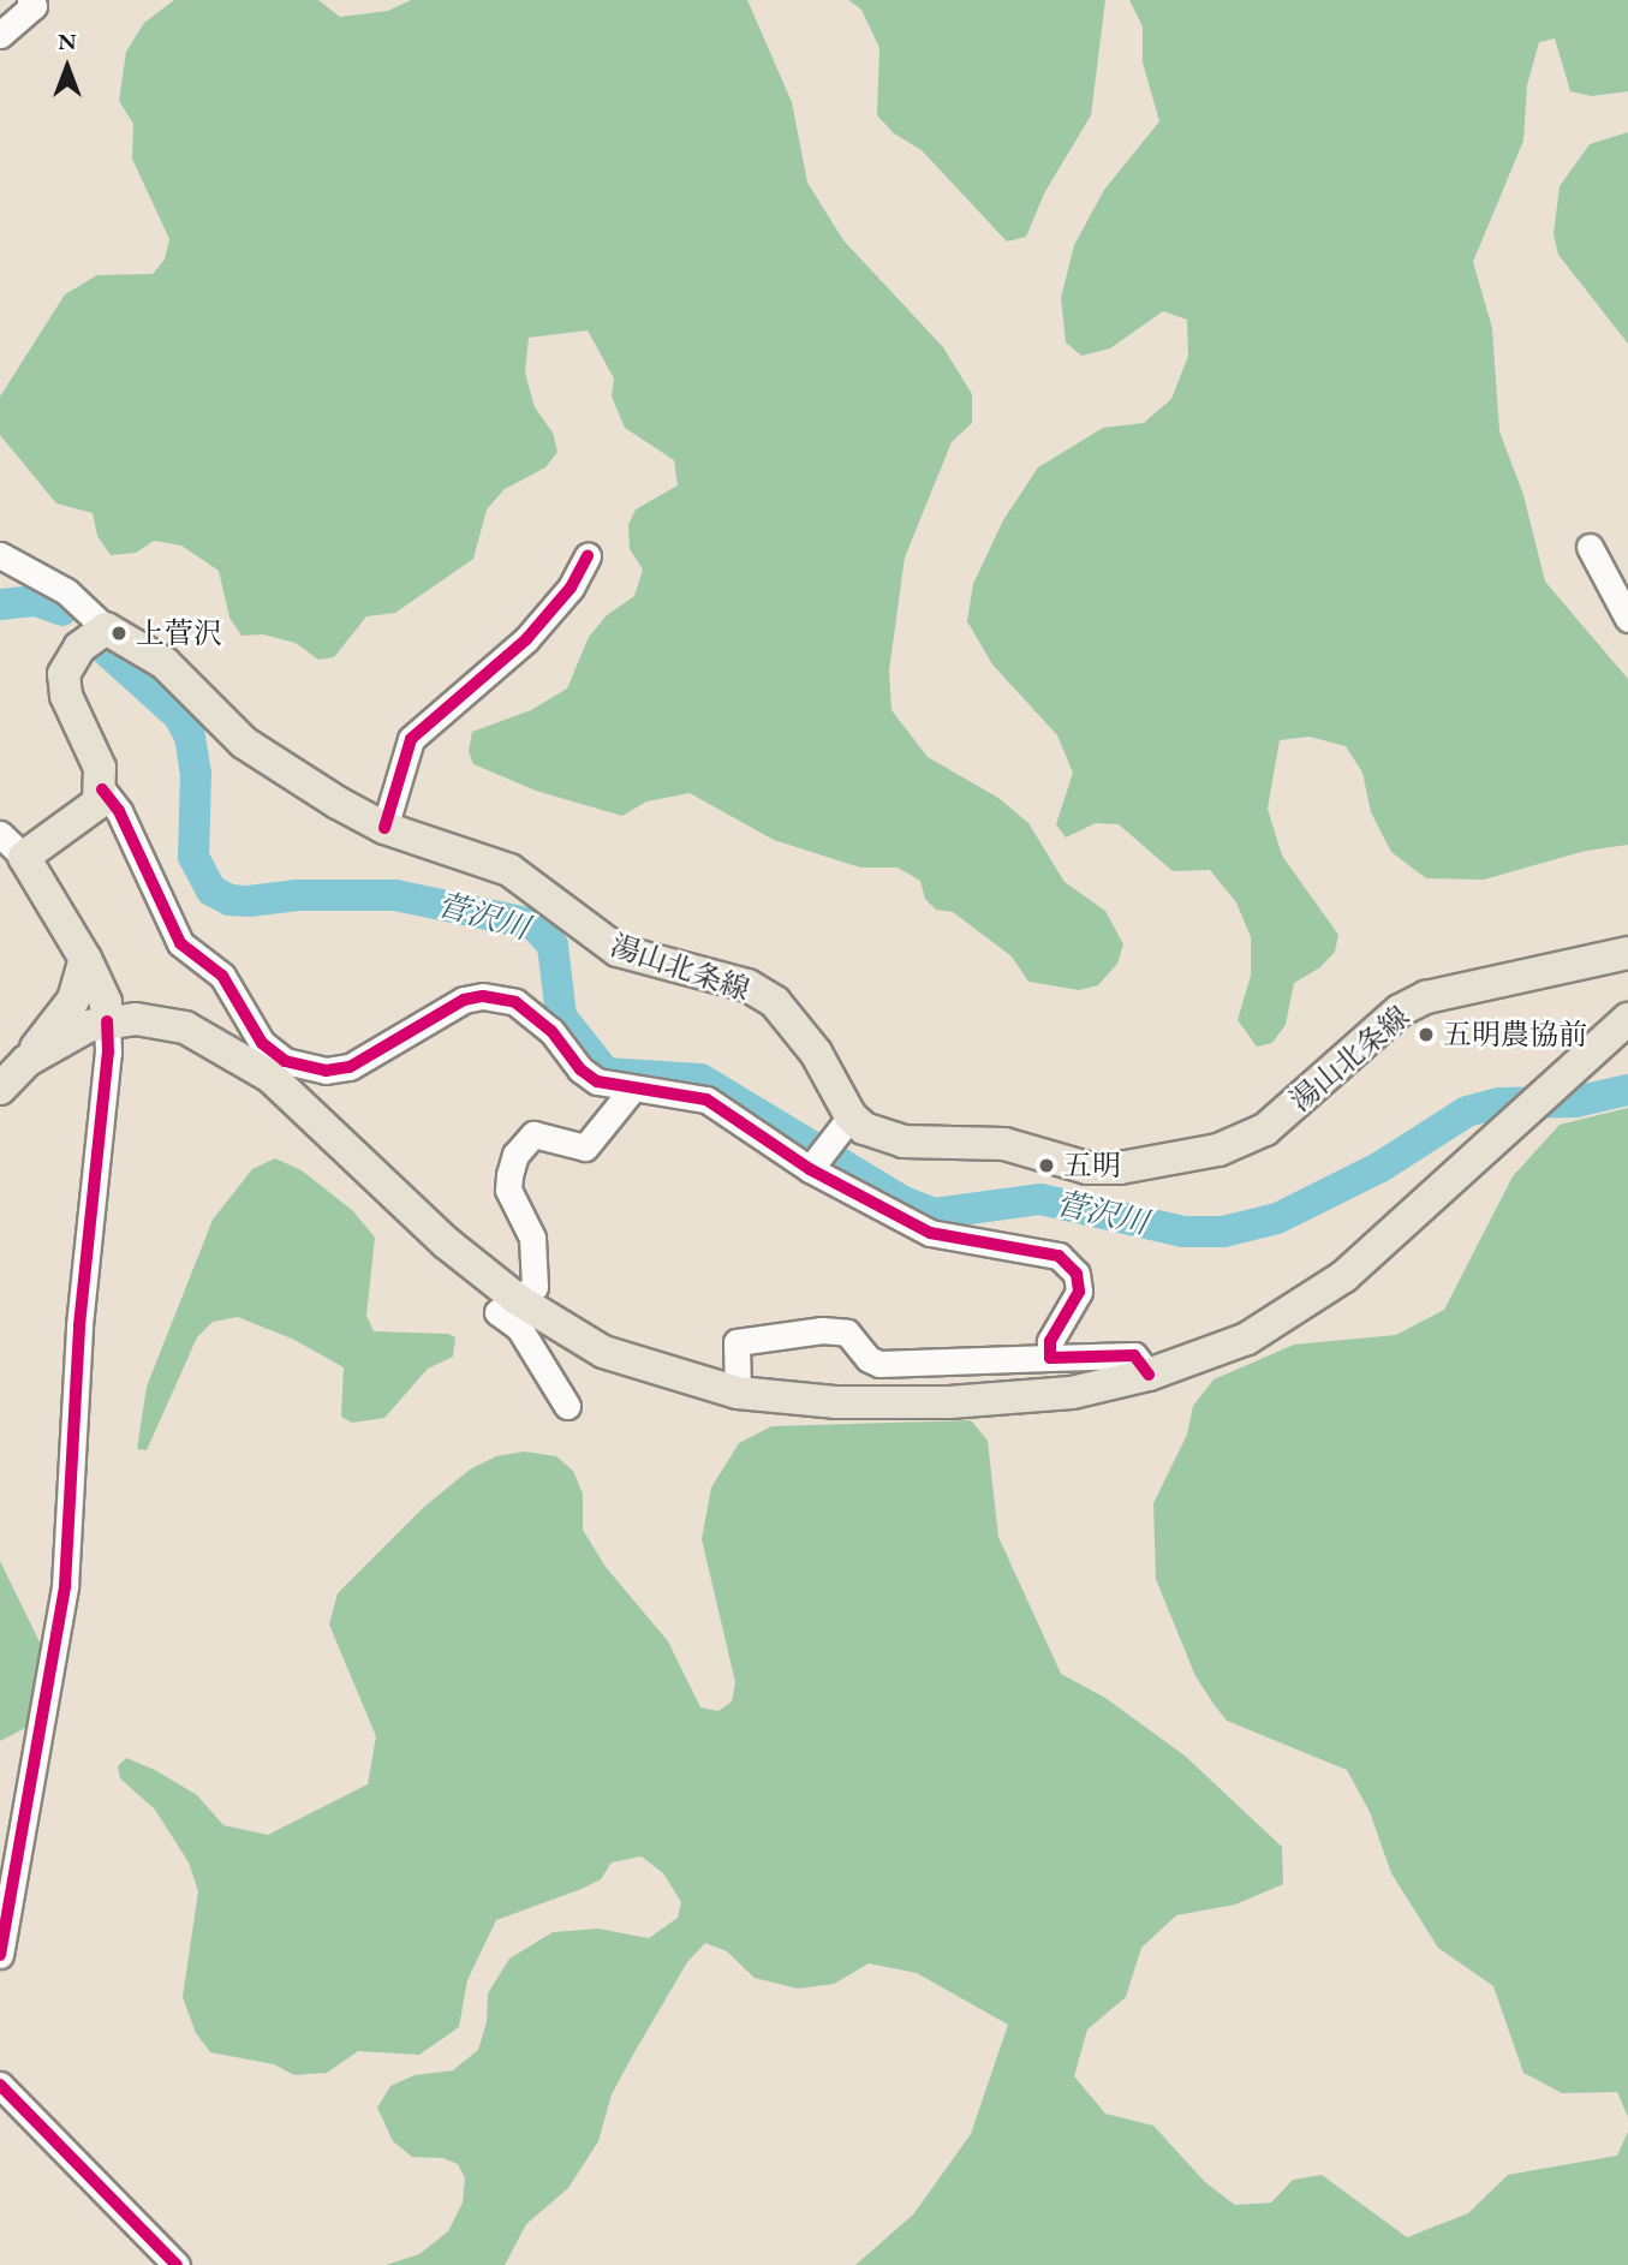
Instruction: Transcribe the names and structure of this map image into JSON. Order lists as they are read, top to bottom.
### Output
{
  "streets": {
    "main road": ["湯山北条線"]
  },
  "water": ["菅沢川"],
  "places": ["上菅沢", "五明農協前", "五明"],
  "north": "top"
}
